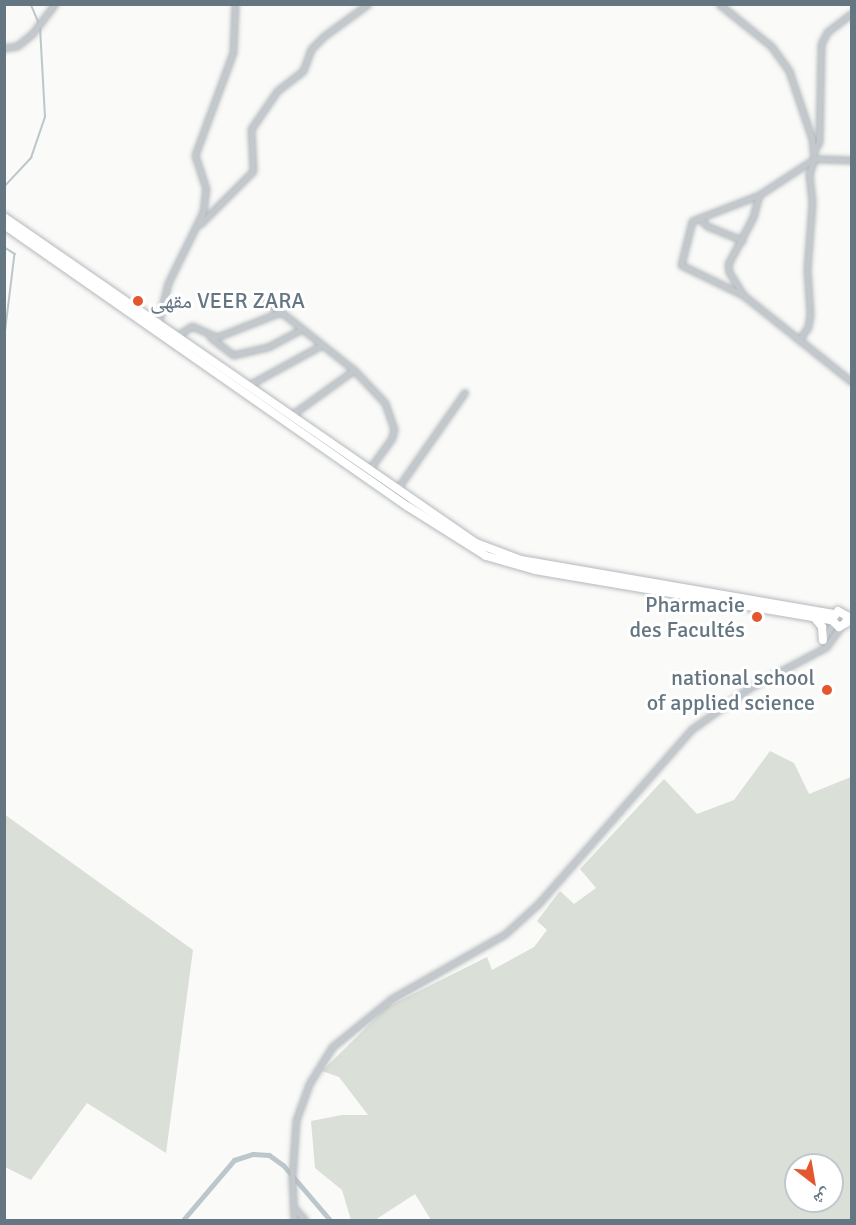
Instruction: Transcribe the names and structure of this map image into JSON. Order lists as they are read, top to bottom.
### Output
{
  "places": ["مقهى VEER ZARA", "Pharmacie des Facultés", "national school of applied science"],
  "north": "bottom right"
}
